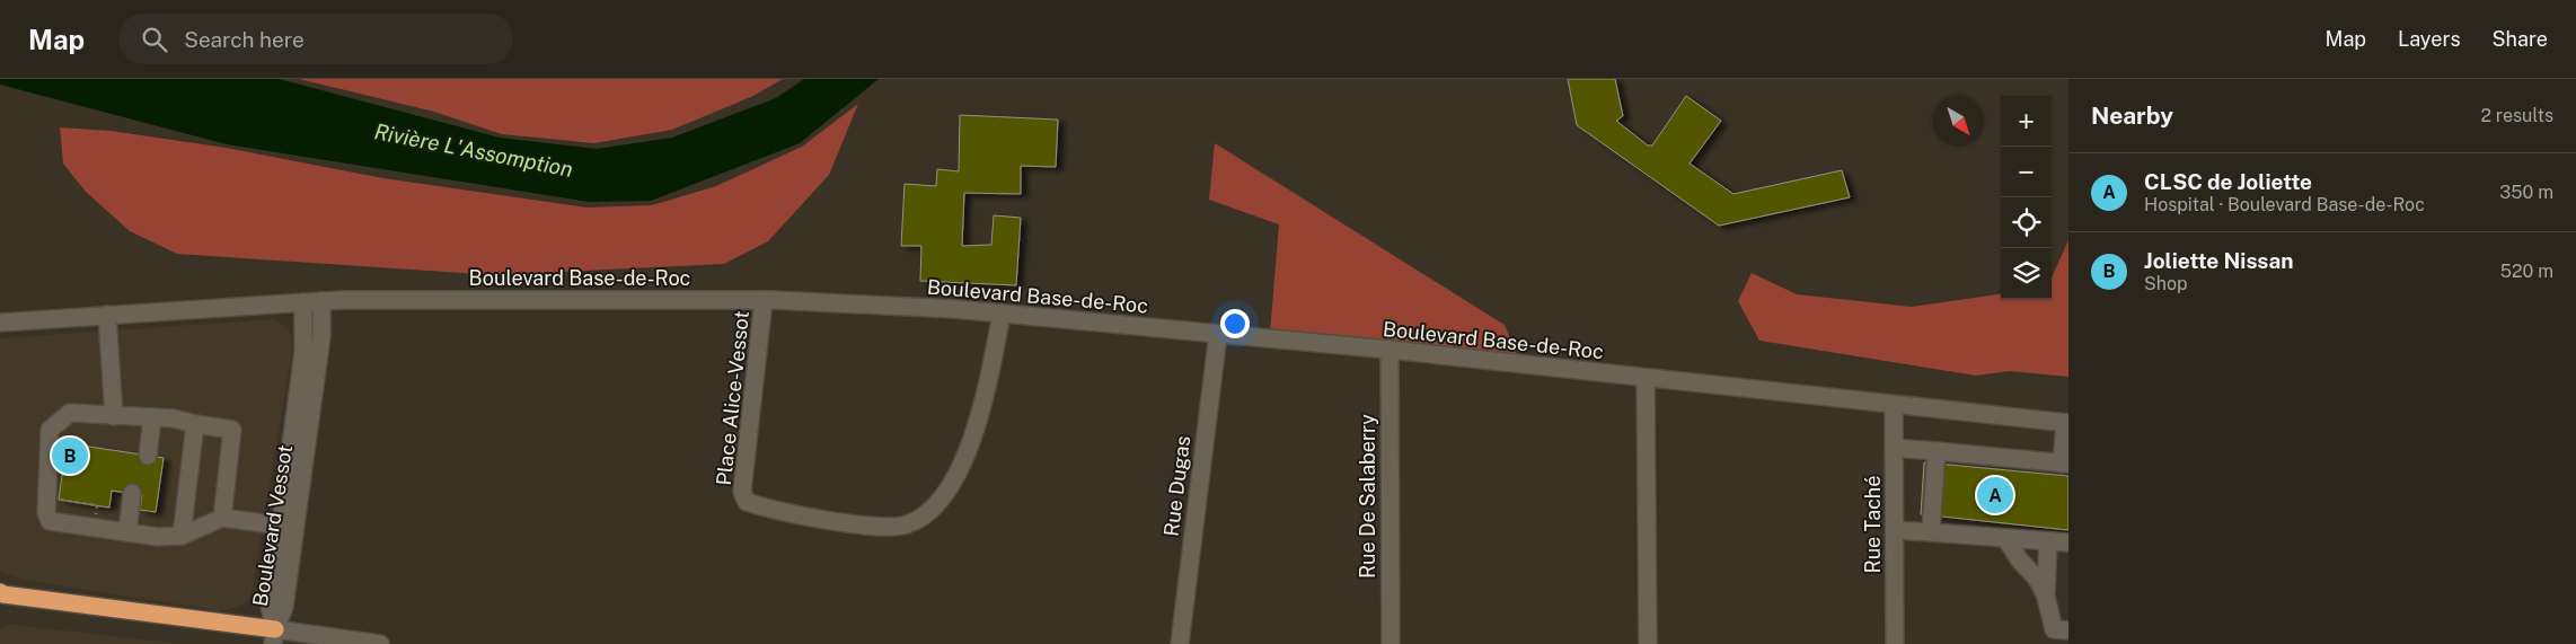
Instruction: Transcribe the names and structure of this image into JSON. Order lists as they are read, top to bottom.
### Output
{
  "streets": {
    "street": [
      "Boulevard Base-de-Roc",
      "Place Alice-Vessot",
      "Rue Dugas",
      "Rue De Salaberry",
      "Rue Taché",
      "Boulevard Vessot"
    ]
  },
  "crossings": [
    ["Boulevard Base-de-Roc", "Place Alice-Vessot"],
    ["Boulevard Base-de-Roc", "Rue Dugas"],
    ["Boulevard Base-de-Roc", "Rue De Salaberry"],
    ["Boulevard Base-de-Roc", "Rue Taché"],
    ["Boulevard Base-de-Roc", "Boulevard Vessot"]
  ],
  "water": ["Rivière L'Assomption"],
  "north": "bottom right",
  "page": {
    "header": "Map",
    "search": "Search here",
    "nav": ["Map", "Layers", "Share"],
    "heading": ["Nearby", "2 results"],
    "map_buttons": ["+", "−"],
    "list": [
      {
        "mark": "A",
        "name": "CLSC de Joliette",
        "note": "Hospital · Boulevard Base-de-Roc",
        "value": "350 m"
      },
      {
        "mark": "B",
        "name": "Joliette Nissan",
        "note": "Shop",
        "value": "520 m"
      }
    ],
    "pins": ["B", "A"]
  }
}
